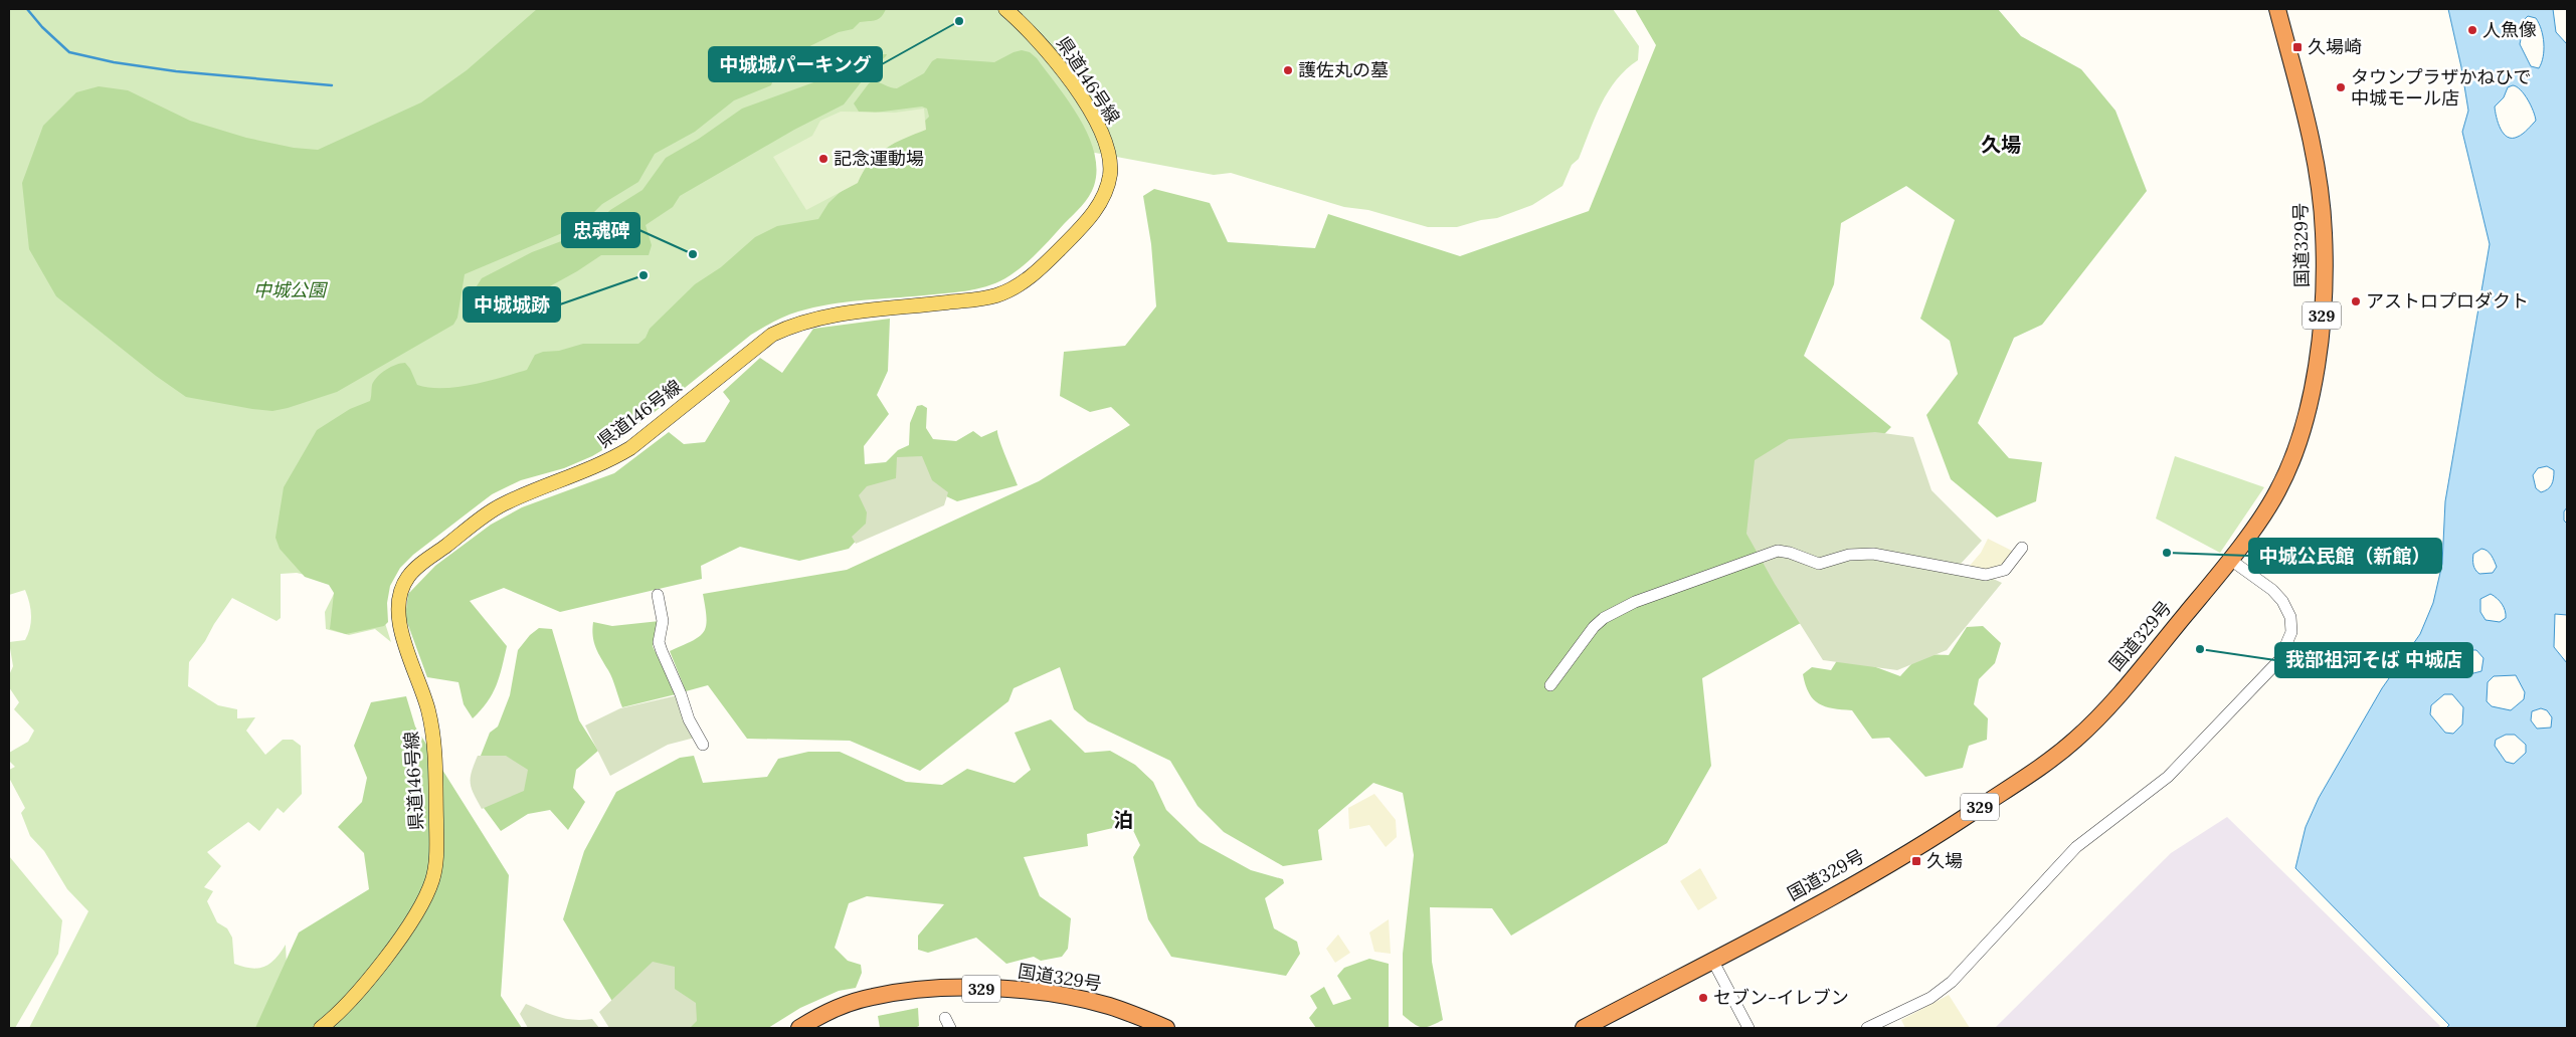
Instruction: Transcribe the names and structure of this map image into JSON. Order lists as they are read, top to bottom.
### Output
{
  "streets": {
    "highway": ["国道329号", "329"],
    "main road": ["県道146号線"]
  },
  "districts": ["久場", "泊"],
  "parks": ["中城公園"],
  "places": {
    "other": [
      "中城城パーキング",
      "人魚像",
      "護佐丸の墓",
      "タウンプラザかねひで 中城モール店",
      "記念運動場",
      "忠魂碑",
      "中城城跡",
      "アストロプロダクト",
      "中城公民館（新館）",
      "我部祖河そば 中城店",
      "セブン-イレブン"
    ],
    "transit": ["久場崎", "久場"]
  }
}
